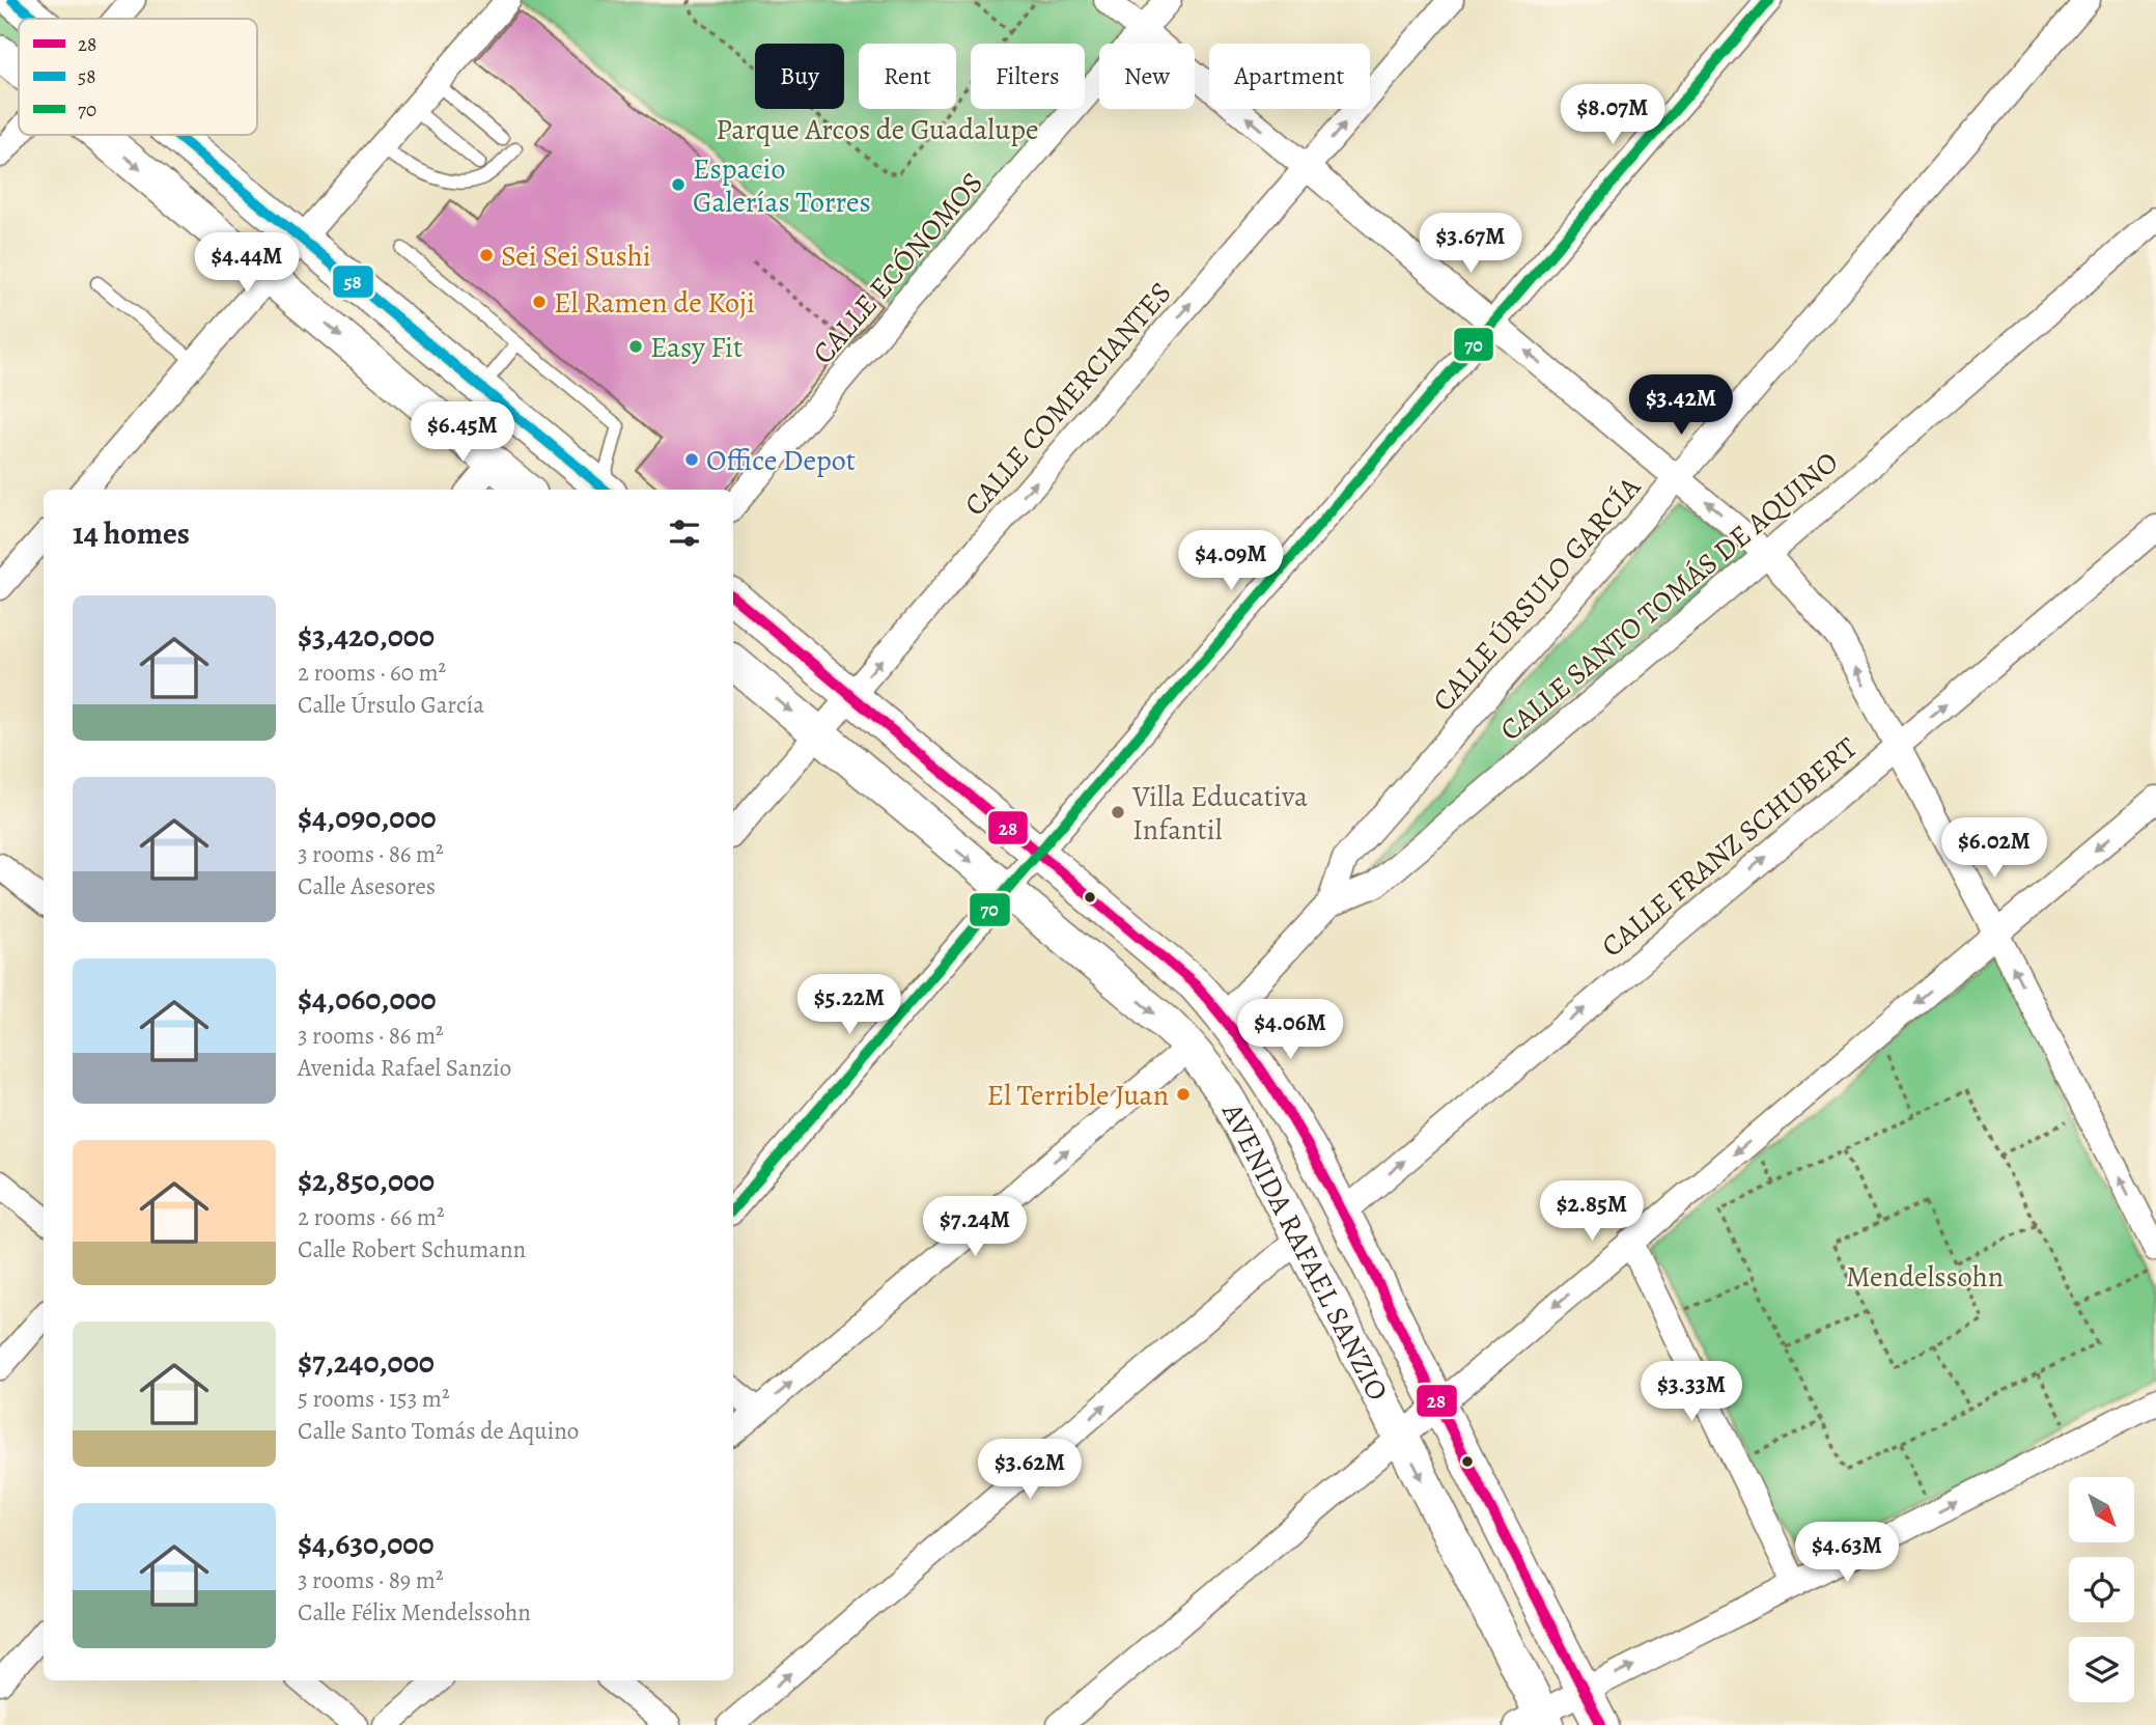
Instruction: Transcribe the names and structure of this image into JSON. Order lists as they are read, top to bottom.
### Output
{
  "streets": {
    "main road": ["AVENIDA RAFAEL SANZIO"],
    "street": [
      "CALLE ECÓNOMOS",
      "CALLE COMERCIANTES",
      "CALLE ÚRSULO GARCÍA",
      "CALLE SANTO TOMÁS DE AQUINO",
      "CALLE FRANZ SCHUBERT"
    ]
  },
  "crossings": [
    ["CALLE COMERCIANTES", "AVENIDA RAFAEL SANZIO"],
    ["CALLE ÚRSULO GARCÍA", "CALLE SANTO TOMÁS DE AQUINO"],
    ["CALLE SANTO TOMÁS DE AQUINO", "AVENIDA RAFAEL SANZIO"],
    ["CALLE FRANZ SCHUBERT", "AVENIDA RAFAEL SANZIO"]
  ],
  "one_way": ["CALLE COMERCIANTES"],
  "parks": ["Parque Arcos de Guadalupe", "Mendelssohn"],
  "places": [
    "Espacio Galerías Torres",
    "Sei Sei Sushi",
    "El Ramen de Koji",
    "Easy Fit",
    "Office Depot",
    "Villa Educativa Infantil",
    "El Terrible Juan"
  ],
  "lines": ["transit line 58", "transit line 70", "transit line 28"],
  "legend": ["28", "58", "70"],
  "north": "bottom right",
  "page": {
    "chip": [
      "Buy",
      "Rent",
      "Filters",
      "New",
      "Apartment"
    ],
    "price": [
      "$8.07M",
      "$3.67M",
      "$4.44M",
      "$3.42M",
      "$6.45M",
      "$4.09M",
      "$6.02M",
      "$5.22M",
      "$4.06M",
      "$2.85M",
      "$7.24M",
      "$3.33M",
      "$3.62M",
      "$4.63M"
    ],
    "heading": "14 homes",
    "list": [
      {
        "name": "$3,420,000",
        "note": "2 rooms · 60 m² · Calle Úrsulo García"
      },
      {
        "name": "$4,090,000",
        "note": "3 rooms · 86 m² · Calle Asesores"
      },
      {
        "name": "$4,060,000",
        "note": "3 rooms · 86 m² · Avenida Rafael Sanzio"
      },
      {
        "name": "$2,850,000",
        "note": "2 rooms · 66 m² · Calle Robert Schumann"
      },
      {
        "name": "$7,240,000",
        "note": "5 rooms · 153 m² · Calle Santo Tomás de Aquino"
      },
      {
        "name": "$4,630,000",
        "note": "3 rooms · 89 m² · Calle Félix Mendelssohn"
      }
    ]
  }
}
